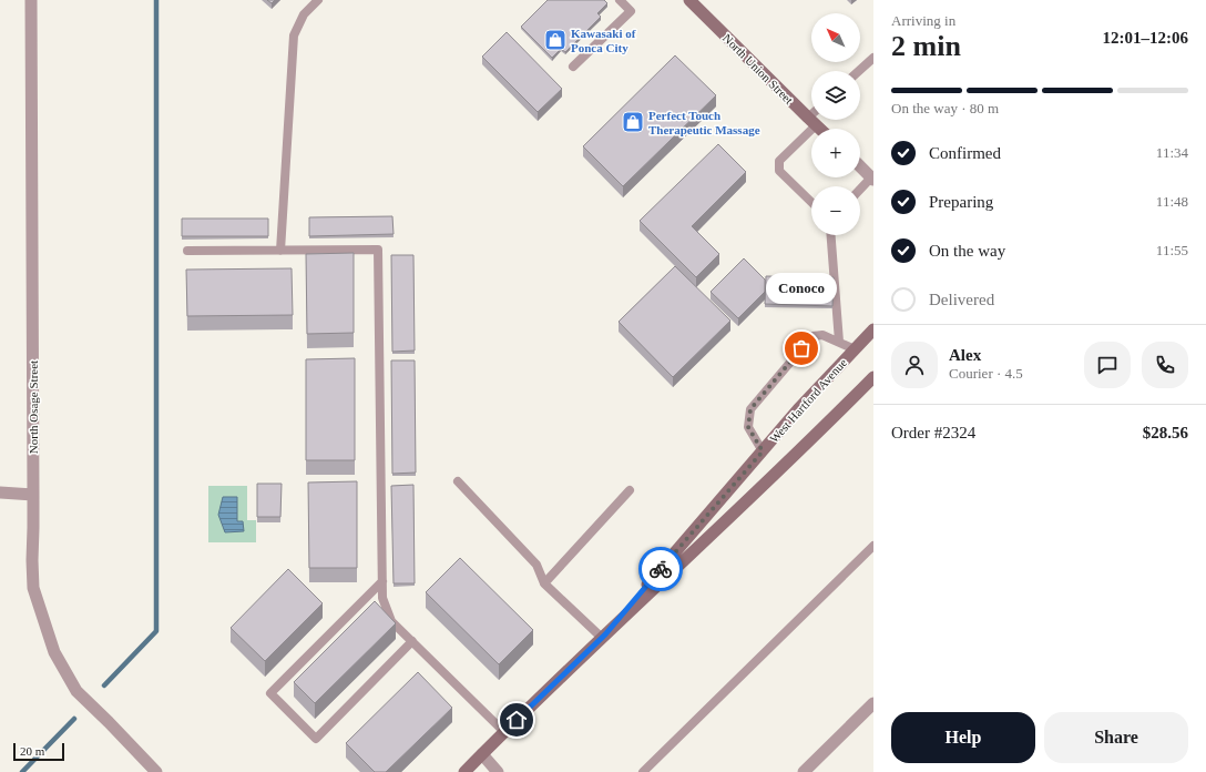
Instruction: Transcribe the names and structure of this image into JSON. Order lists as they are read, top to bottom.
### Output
{
  "streets": {
    "main road": ["North Union Street", "West Hartford Avenue"],
    "street": ["North Osage Street"]
  },
  "places": {
    "shop": ["Kawasaki of Ponca City", "Perfect Touch Therapeutic Massage"],
    "other": ["Conoco"]
  },
  "scale_bar": "20 m",
  "north": "top left",
  "page": {
    "heading": ["2 min", "Arriving in", "12:01–12:06"],
    "panel": [
      "Alex",
      "Courier · 4.5",
      "Order #2324",
      "$28.56"
    ],
    "map_buttons": ["+", "−"],
    "bar": "On the way · 80 m",
    "list": [
      ["Confirmed", "11:34"],
      ["Preparing", "11:48"],
      ["On the way", "11:55"],
      "Delivered"
    ],
    "bubble": "Conoco",
    "buttons": ["Help", "Share"],
    "scale": "20 m"
  }
}
